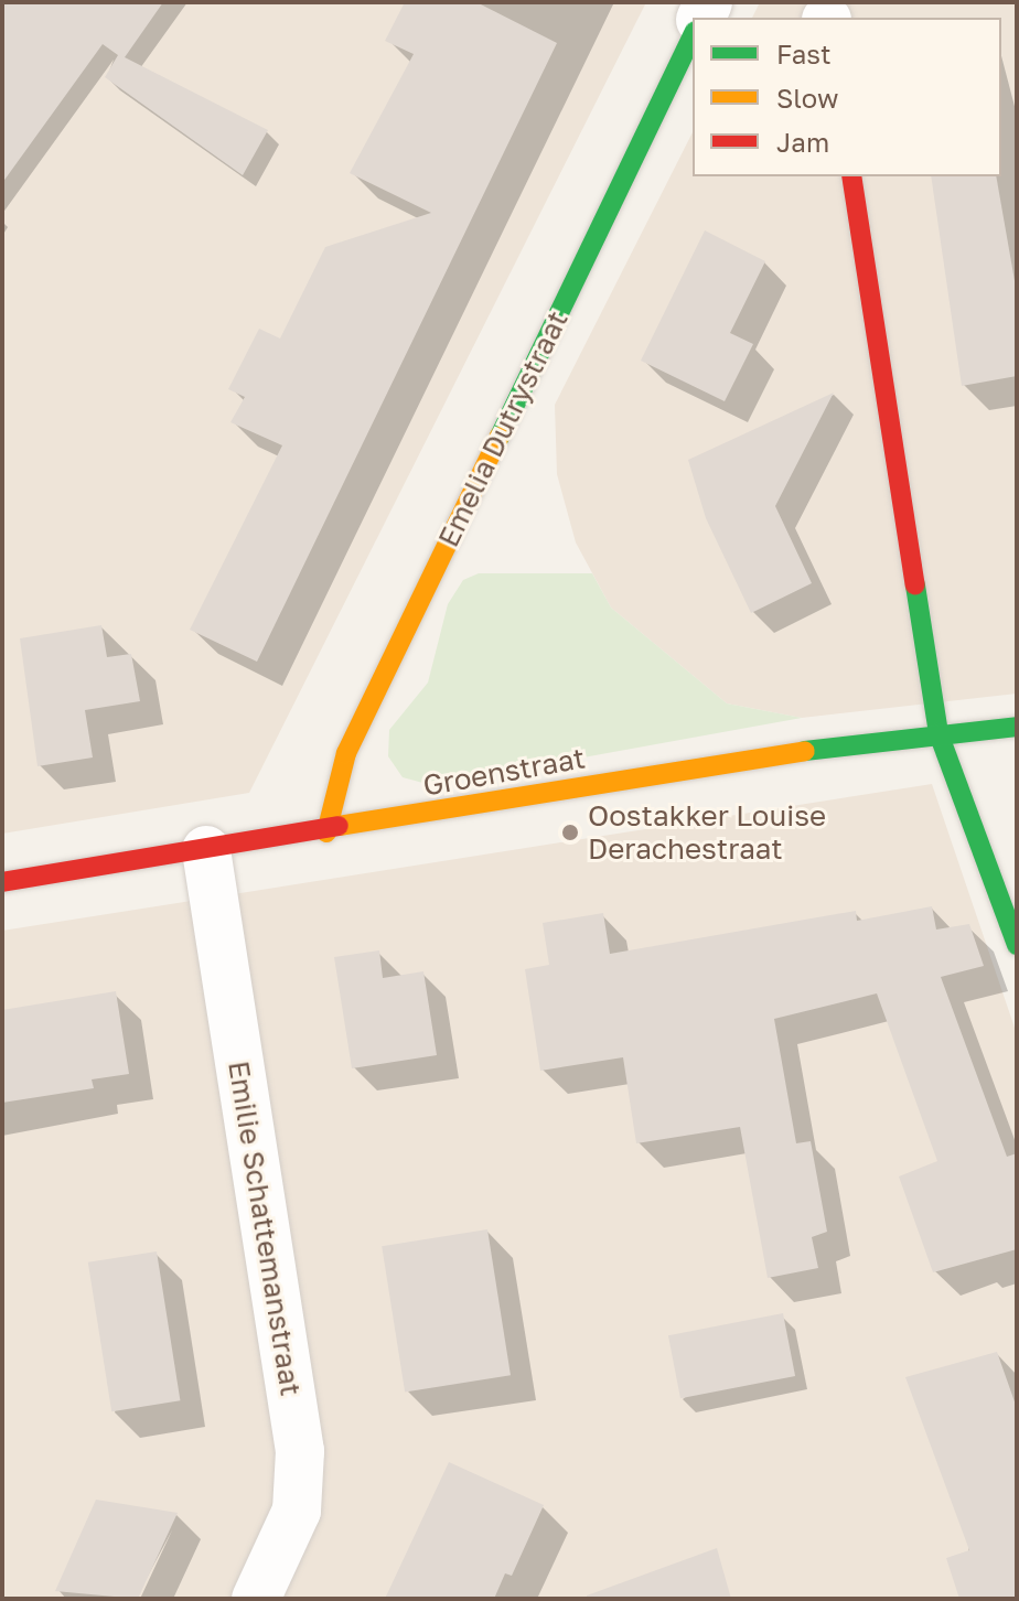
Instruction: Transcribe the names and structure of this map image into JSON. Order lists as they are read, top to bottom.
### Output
{
  "streets": {
    "street": ["Emelia Dutrystraat", "Groenstraat", "Emilie Schattemanstraat"]
  },
  "crossings": [
    ["Emelia Dutrystraat", "Groenstraat"],
    ["Groenstraat", "Emilie Schattemanstraat"]
  ],
  "places": ["Oostakker Louise Derachestraat"],
  "legend": ["Fast", "Slow", "Jam"]
}
